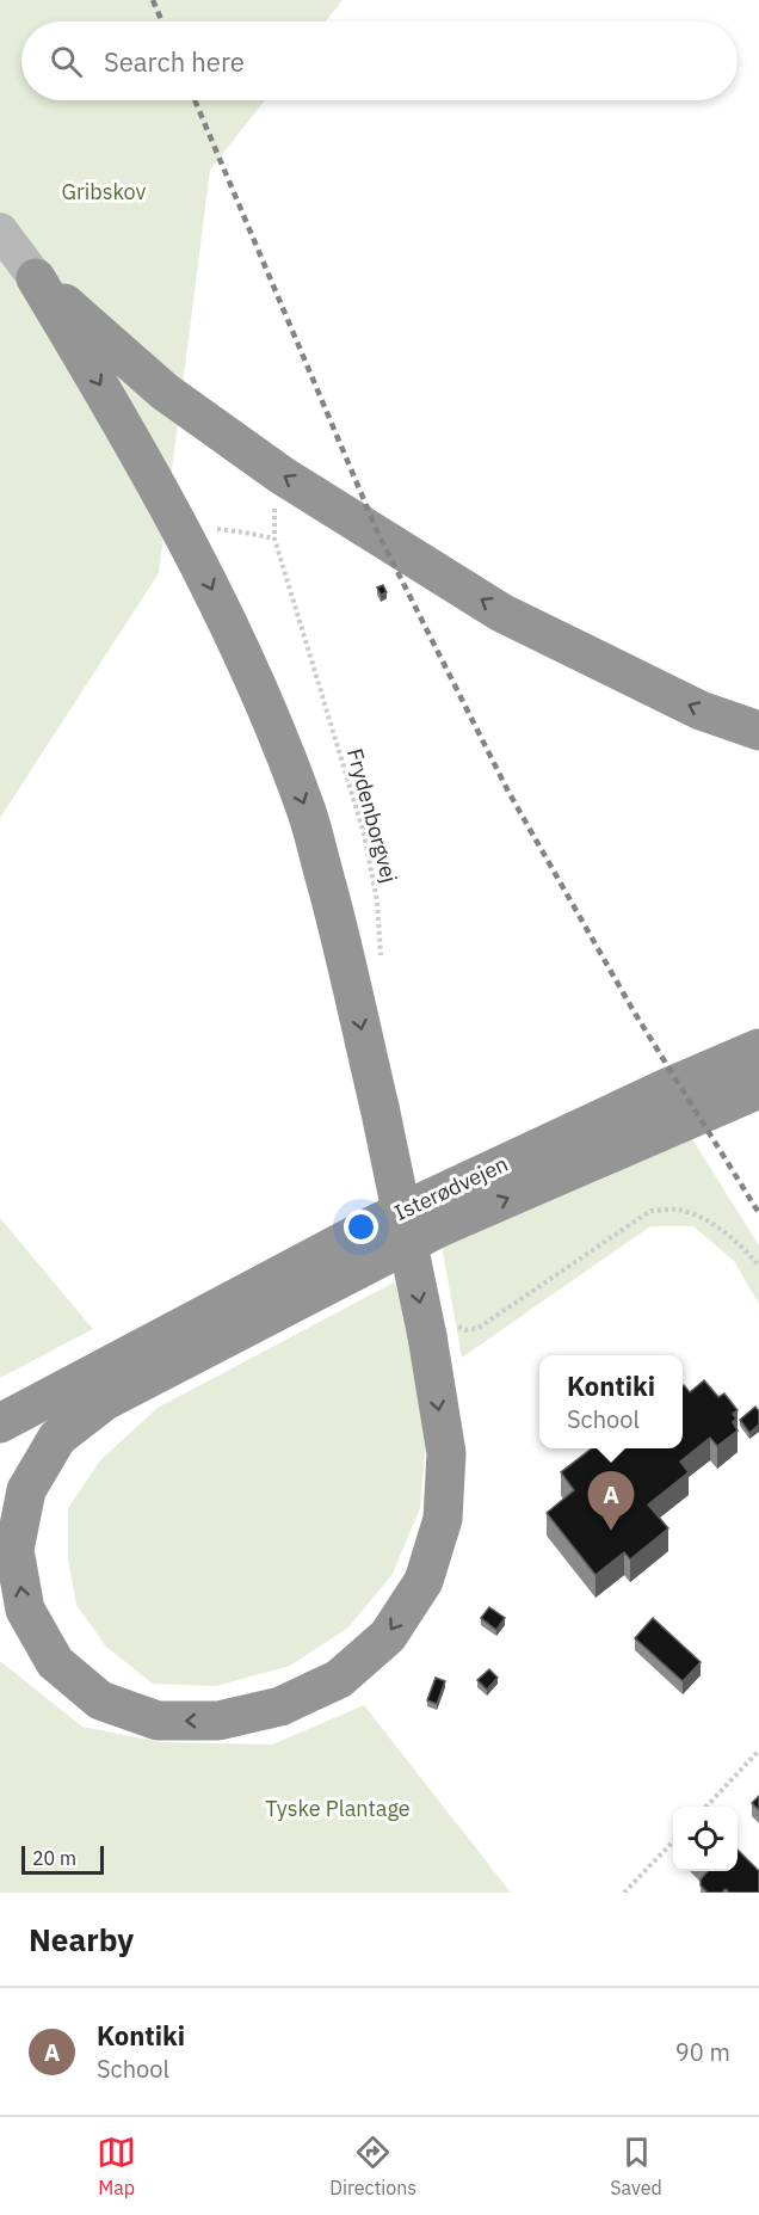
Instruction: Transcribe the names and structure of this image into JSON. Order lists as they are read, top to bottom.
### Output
{
  "streets": {
    "highway": ["Isterødvejen"],
    "path": ["Frydenborgvej"]
  },
  "parks": ["Gribskov", "Tyske Plantage"],
  "scale_bar": "20 m",
  "page": {
    "search": "Search here",
    "popup": ["Kontiki", "School"],
    "pins": "A",
    "scale": "20 m",
    "heading": "Nearby",
    "list": [
      {
        "mark": "A",
        "name": "Kontiki",
        "note": "School",
        "value": "90 m"
      }
    ],
    "nav": ["Map", "Directions", "Saved"]
  }
}
